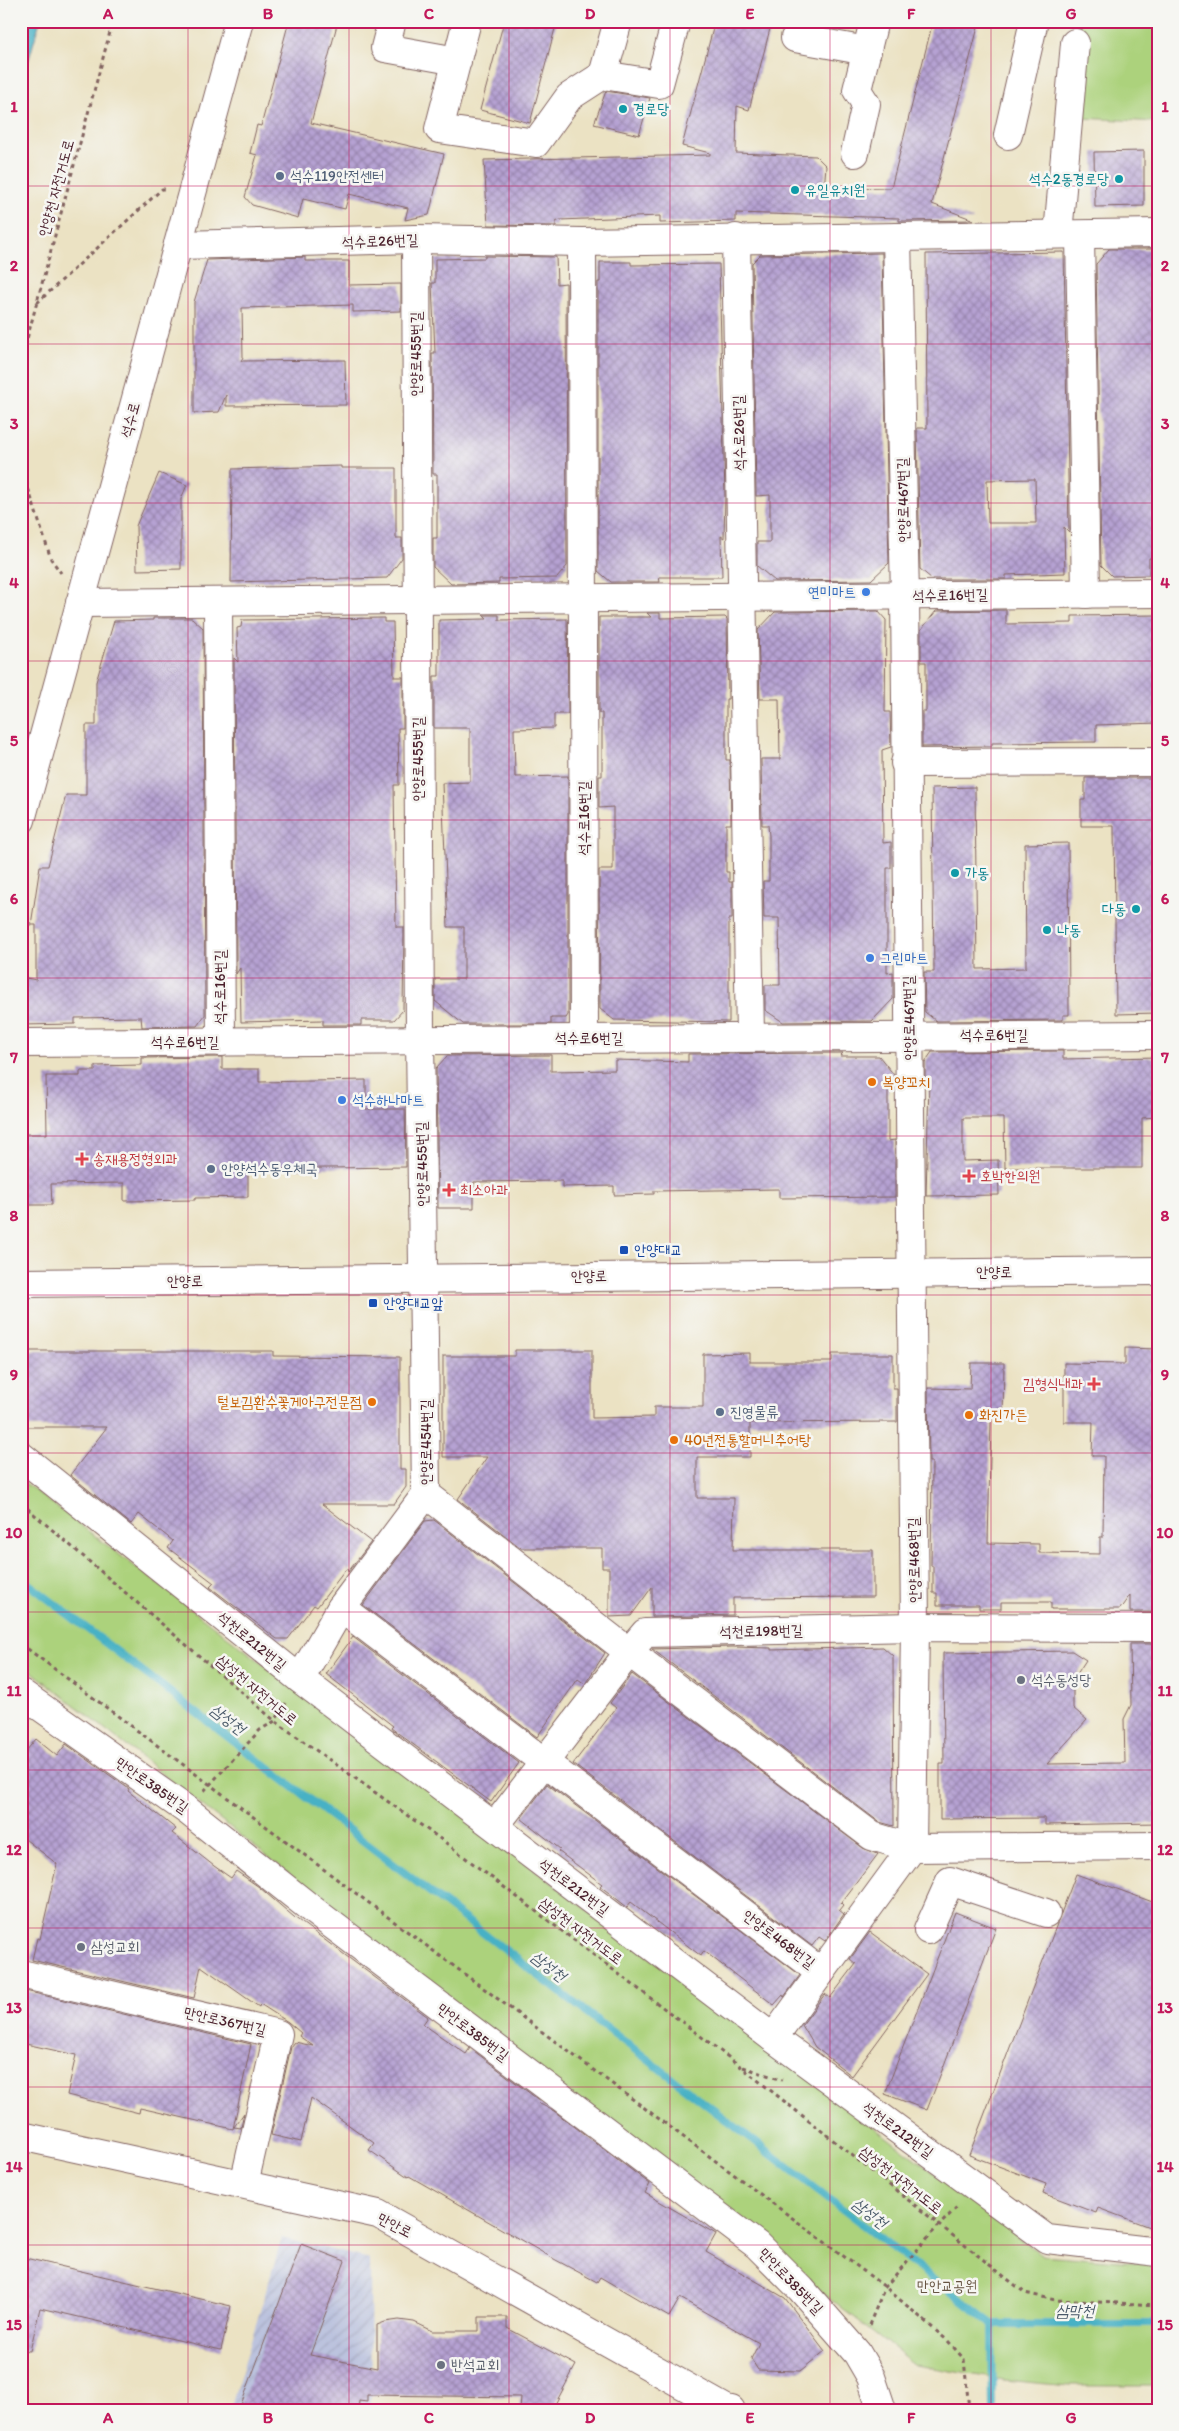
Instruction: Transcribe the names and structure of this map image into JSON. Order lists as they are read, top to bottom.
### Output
{
  "streets": {
    "street": [
      "석수로26번길",
      "안양로455번길",
      "석수로",
      "안양로467번길",
      "석수로16번길",
      "석수로6번길",
      "안양로",
      "안양로454번길",
      "안양로468번길",
      "석천로198번길",
      "석천로212번길",
      "만안로385번길",
      "만안로367번길",
      "만안로"
    ],
    "path": ["안양천 자전거도로", "삼성천 자전거도로"]
  },
  "crossings": [
    ["석수로26번길", "안양로455번길"],
    ["석수로26번길", "석수로"],
    ["석수로26번길", "안양로467번길"],
    ["석수로26번길", "석수로16번길"],
    ["안양로455번길", "석수로16번길"],
    ["안양로455번길", "석수로6번길"],
    ["안양로455번길", "안양로"],
    ["안양로455번길", "안양로454번길"],
    ["석수로", "석수로16번길"],
    ["안양로467번길", "석수로16번길"],
    ["안양로467번길", "석수로6번길"],
    ["안양로467번길", "안양로"],
    ["안양로467번길", "안양로468번길"],
    ["석수로16번길", "석수로6번길"],
    ["안양로", "안양로454번길"],
    ["안양로", "안양로468번길"],
    ["안양로454번길", "석천로212번길"],
    ["안양로468번길", "석천로198번길"],
    ["안양로468번길", "석천로212번길"],
    ["석천로198번길", "석천로212번길"],
    ["만안로367번길", "만안로"]
  ],
  "water": ["삼성천", "삼막천"],
  "parks": ["만안교공원"],
  "places": {
    "other": [
      "경로당",
      "석수119안전센터",
      "석수2동경로당",
      "유일유치원",
      "연미마트",
      "가동",
      "다동",
      "나동",
      "그린마트",
      "복양꼬치",
      "석수하나마트",
      "안양석수동우체국",
      "털보김환수꽃게아구전문점",
      "진영물류",
      "화진가든",
      "40년전통할머니추어탕",
      "석수동성당",
      "삼성교회",
      "반석교회"
    ],
    "health": [
      "송재용정형외과",
      "호박한의원",
      "최소아과",
      "김형식내과"
    ],
    "transit": ["안양대교", "안양대교앞"]
  },
  "grid": {
    "columns": [
      "A",
      "B",
      "C",
      "D",
      "E",
      "F",
      "G"
    ],
    "rows": [
      "1",
      "2",
      "3",
      "4",
      "5",
      "6",
      "7",
      "8",
      "9",
      "10",
      "11",
      "12",
      "13",
      "14",
      "15"
    ]
  }
}
